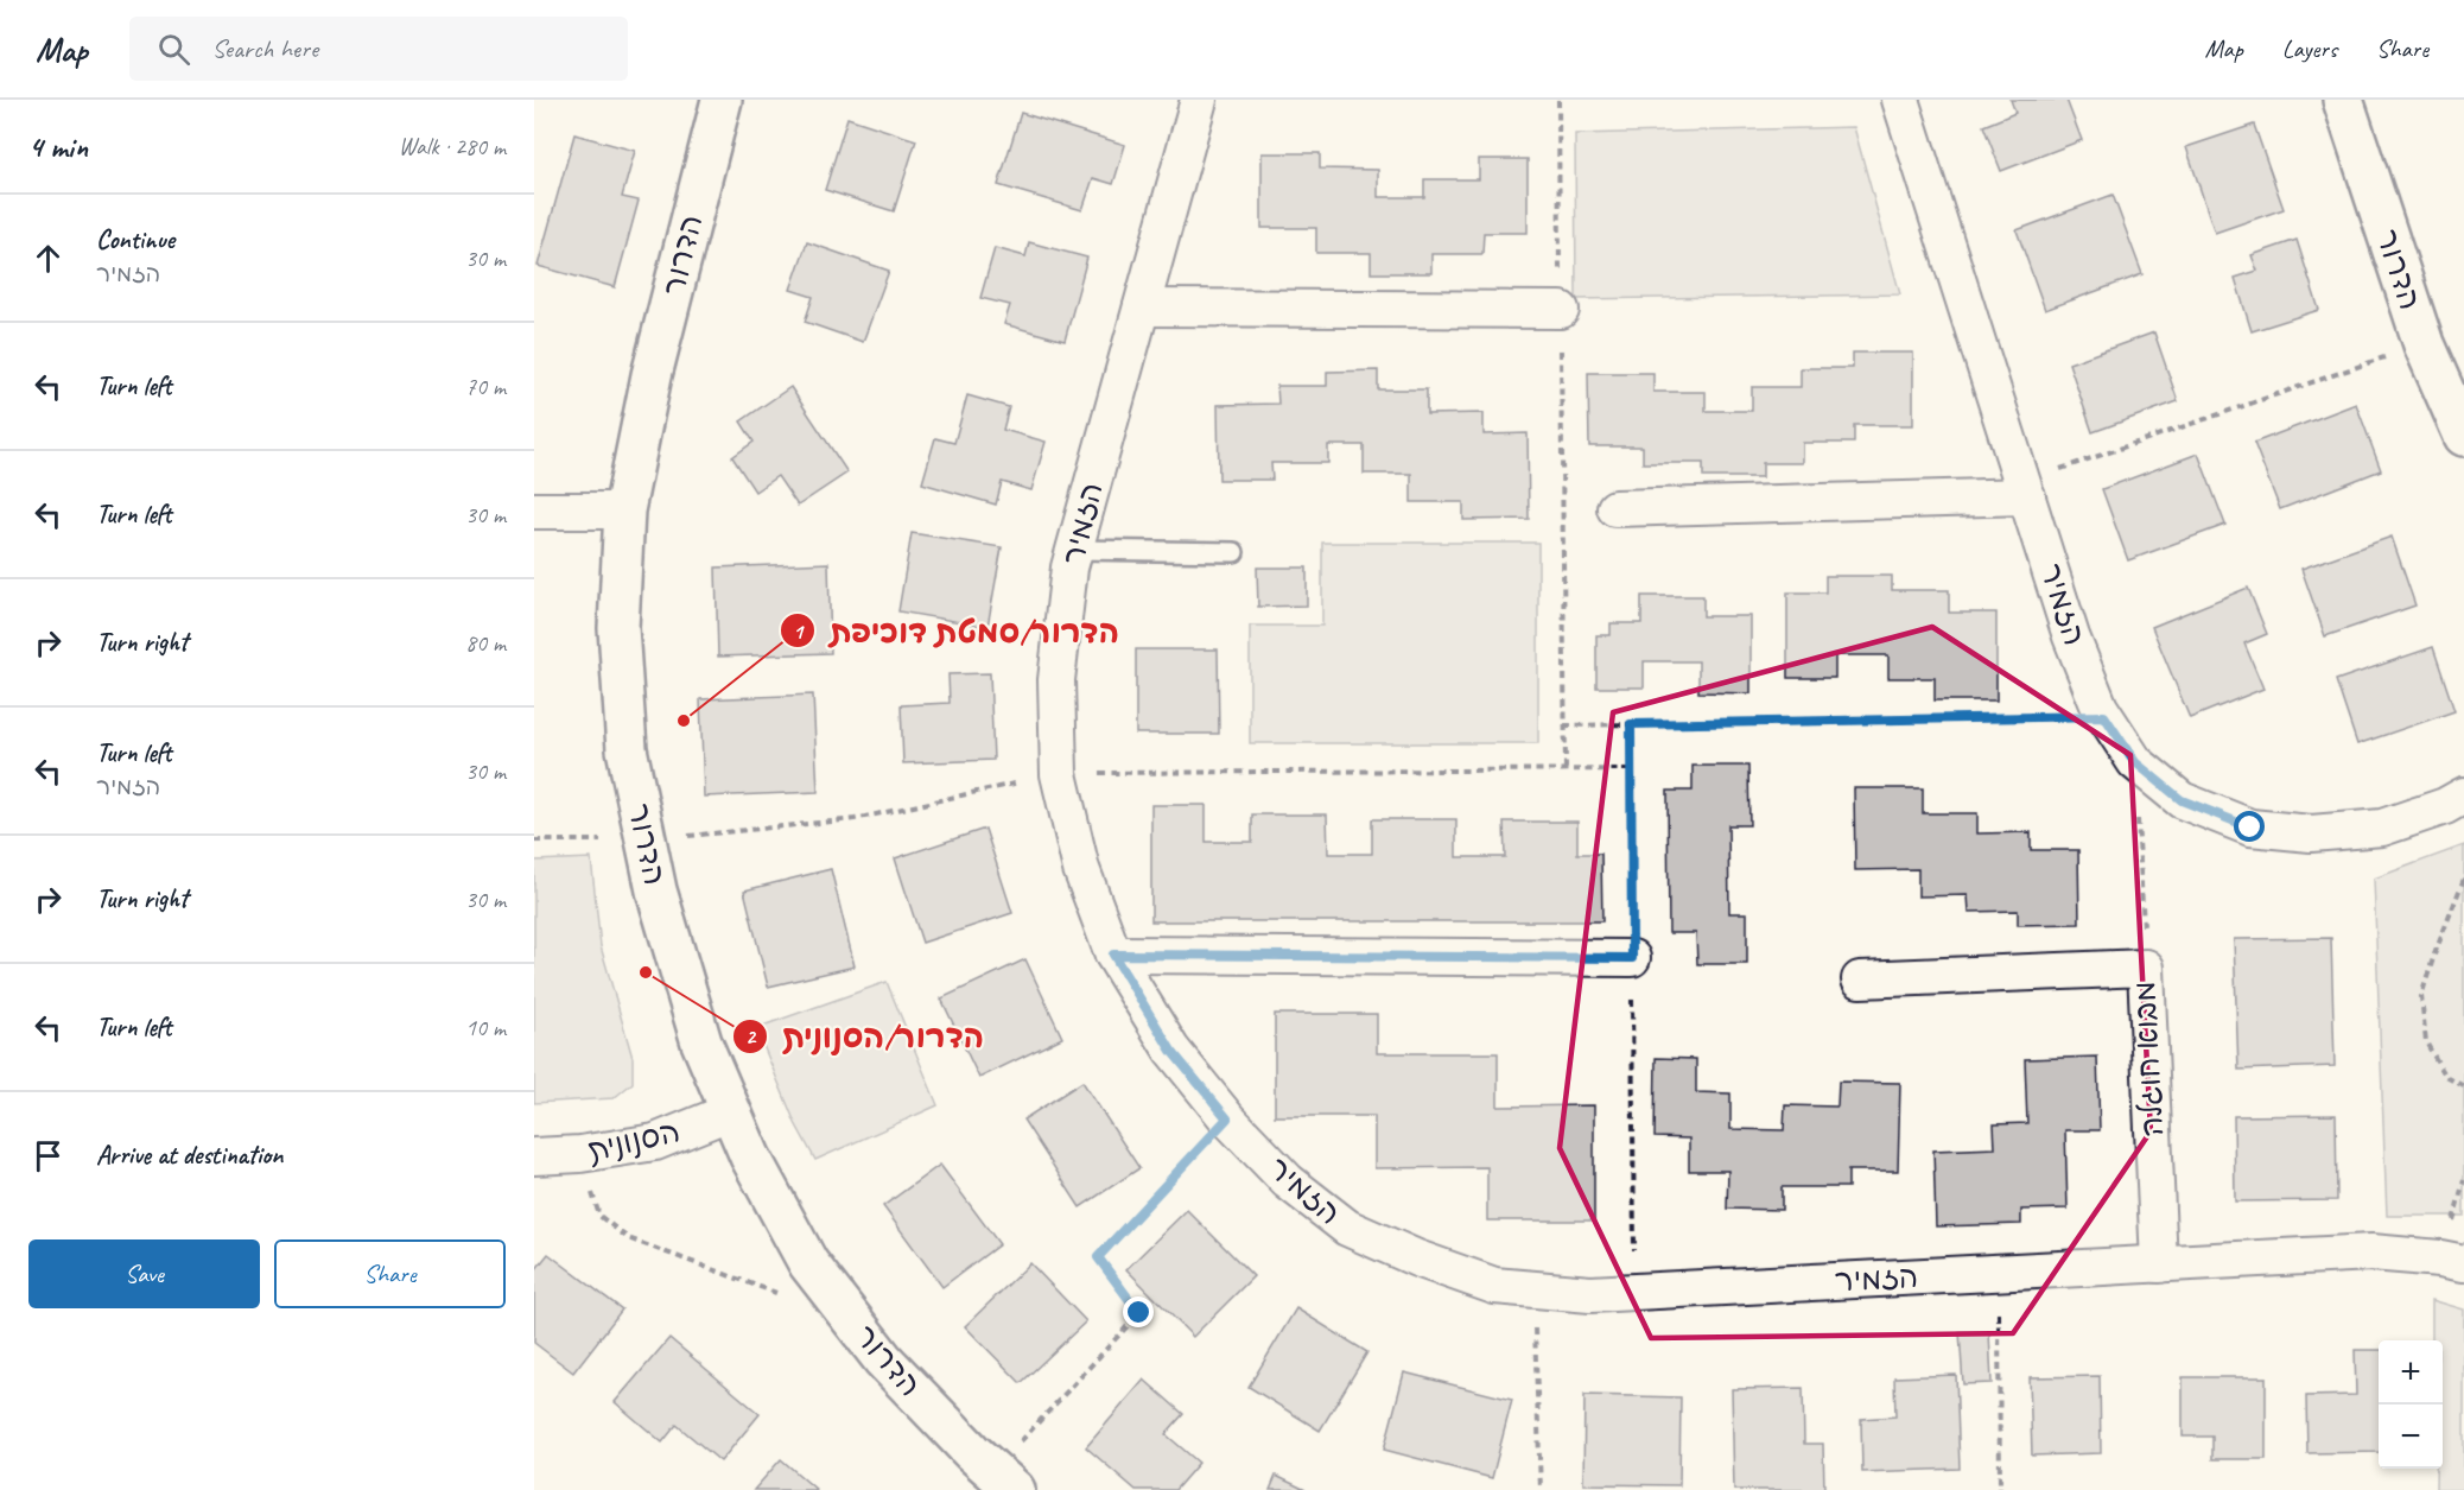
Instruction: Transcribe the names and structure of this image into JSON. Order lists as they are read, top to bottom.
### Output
{
  "streets": {
    "street": [
      "הדרור",
      "הזמיר",
      "מבוא חוגלה",
      "הסנונית"
    ]
  },
  "crossings": [
    ["הדרור", "הסנונית"],
    ["הזמיר", "מבוא חוגלה"]
  ],
  "places": ["הדרור/סמטת דוכיפת", "הדרור/הסנונית"],
  "page": {
    "header": "Map",
    "search": "Search here",
    "nav": ["Map", "Layers", "Share"],
    "heading": ["4 min", "Walk · 280 m"],
    "list": [
      ["Continue", "הזמיר", "30 m"],
      ["Turn left", "70 m"],
      ["Turn left", "30 m"],
      ["Turn right", "80 m"],
      ["Turn left", "הזמיר", "30 m"],
      ["Turn right", "30 m"],
      ["Turn left", "10 m"],
      "Arrive at destination"
    ],
    "buttons": ["Save", "Share"],
    "map_buttons": ["+", "−"]
  }
}
